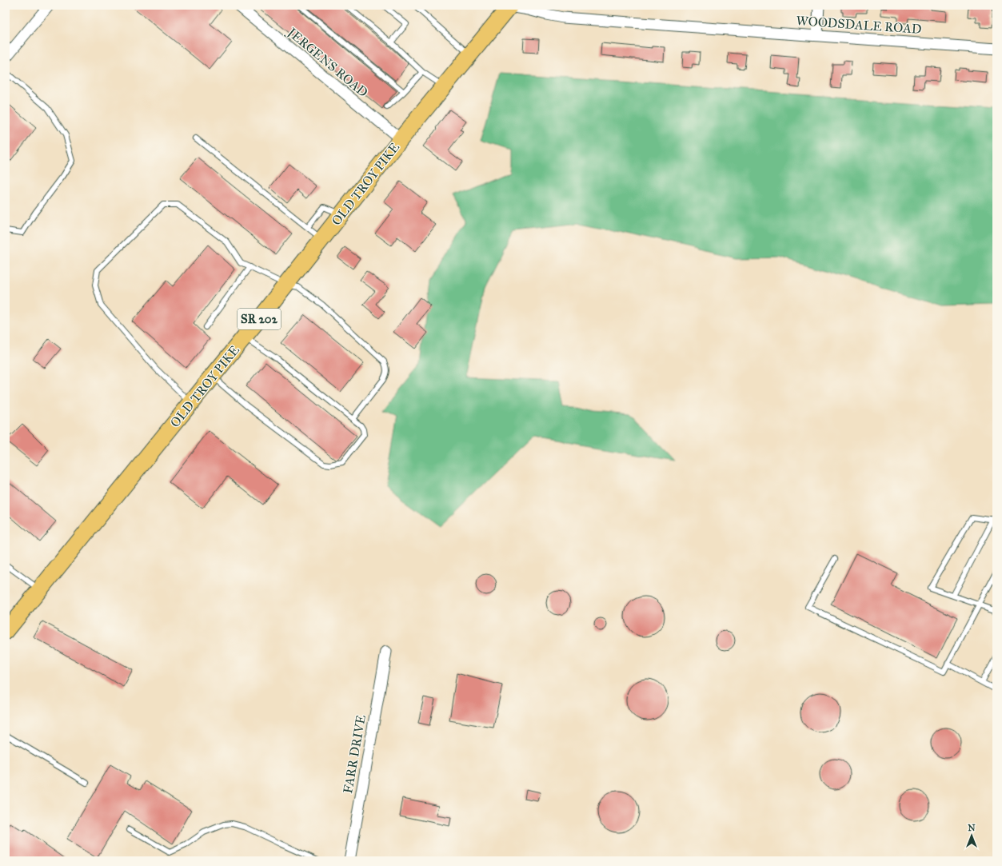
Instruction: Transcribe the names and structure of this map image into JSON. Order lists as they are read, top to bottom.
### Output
{
  "streets": {
    "main road": ["OLD TROY PIKE", "SR 202"],
    "street": ["WOODSDALE ROAD", "JERGENS ROAD", "FARR DRIVE"]
  },
  "crossings": [
    ["WOODSDALE ROAD", "OLD TROY PIKE"],
    ["JERGENS ROAD", "OLD TROY PIKE"]
  ],
  "north": "top"
}
